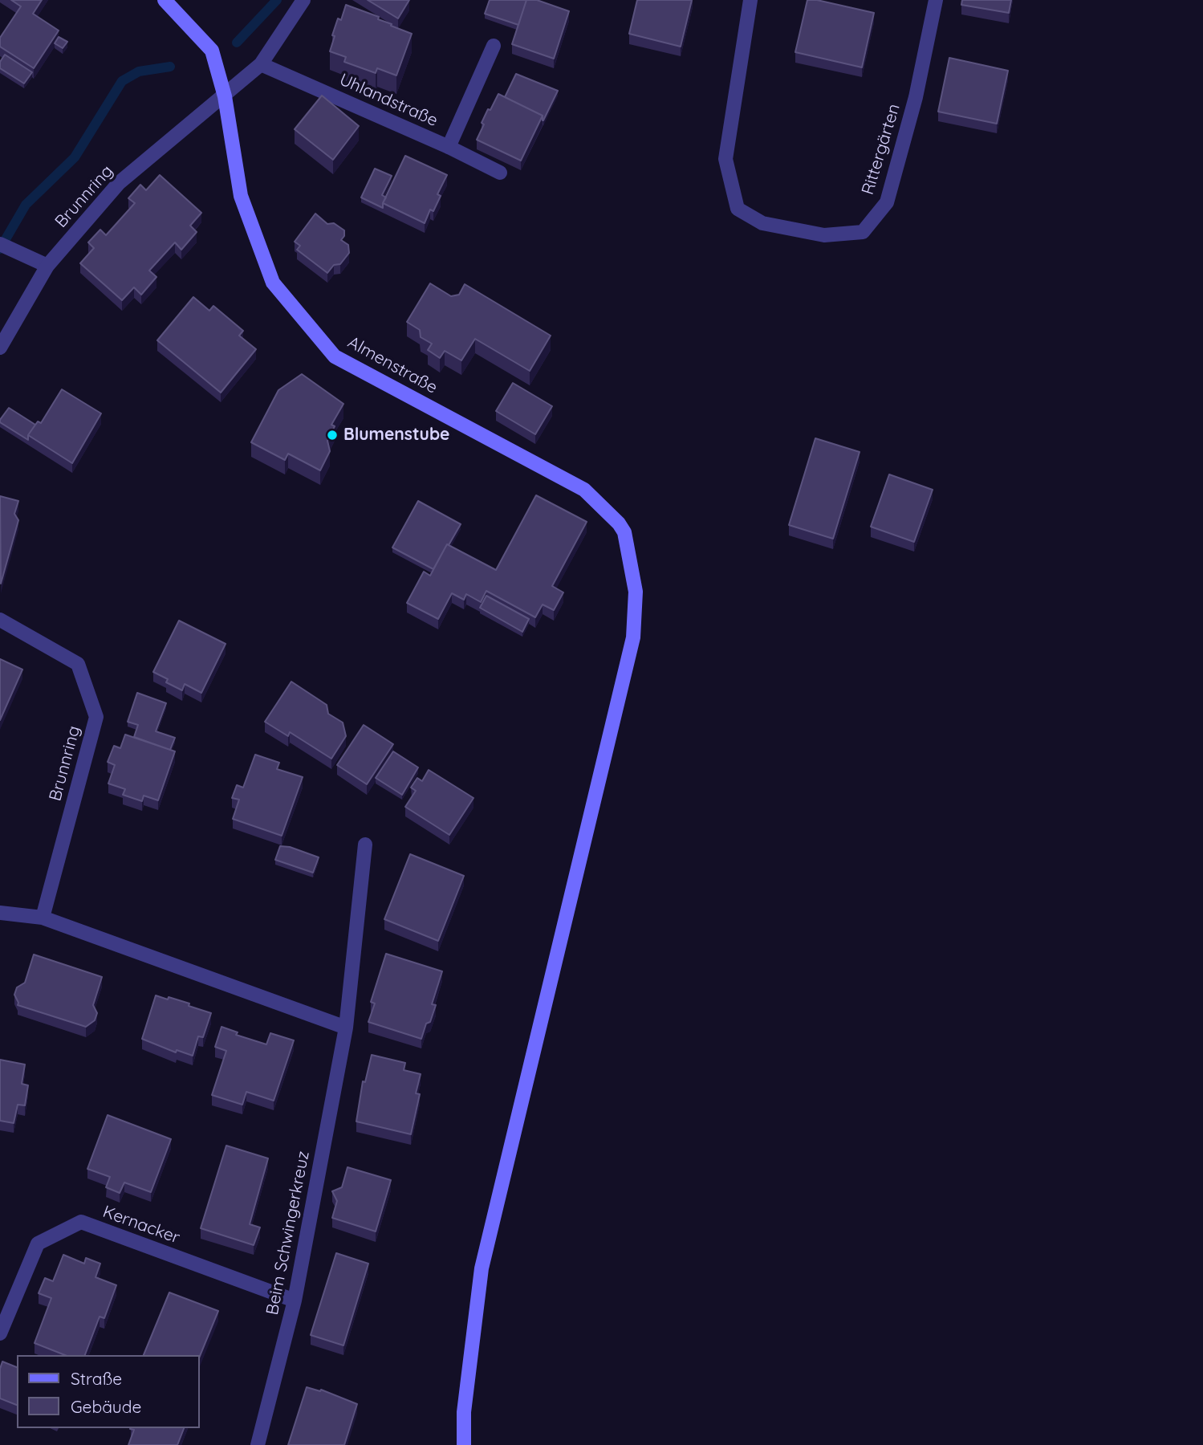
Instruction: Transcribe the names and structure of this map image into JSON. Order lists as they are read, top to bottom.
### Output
{
  "streets": {
    "street": [
      "Uhlandstraße",
      "Rittergärten",
      "Brunnring",
      "Almenstraße",
      "Kernacker",
      "Beim Schwingerkreuz"
    ]
  },
  "crossings": [
    ["Brunnring", "Almenstraße"],
    ["Kernacker", "Beim Schwingerkreuz"]
  ],
  "places": ["Blumenstube"],
  "legend": ["Straße", "Gebäude"]
}
